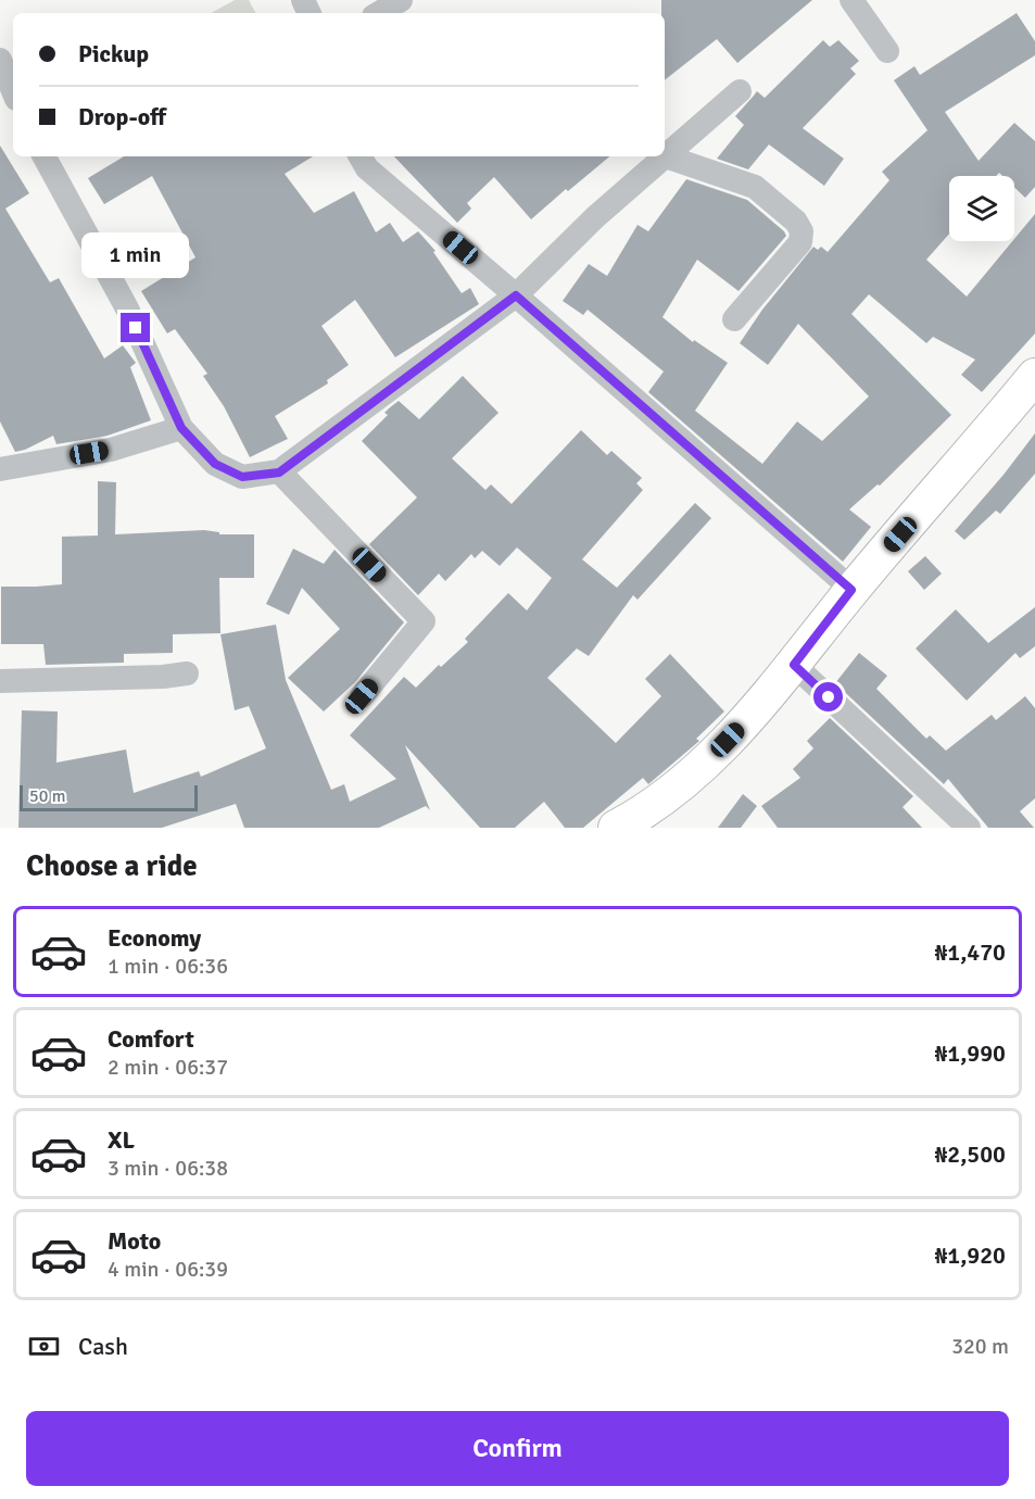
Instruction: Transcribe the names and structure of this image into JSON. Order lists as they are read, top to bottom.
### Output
{
  "scale_bar": "50 m",
  "page": {
    "banner": ["Pickup", "Drop-off"],
    "bubble": "1 min",
    "scale": "50 m",
    "heading": "Choose a ride",
    "list": [
      {
        "name": "Economy",
        "note": "1 min · 06:36",
        "value": "₦1,470"
      },
      {
        "name": "Comfort",
        "note": "2 min · 06:37",
        "value": "₦1,990"
      },
      {
        "name": "XL",
        "note": "3 min · 06:38",
        "value": "₦2,500"
      },
      {
        "name": "Moto",
        "note": "4 min · 06:39",
        "value": "₦1,920"
      }
    ],
    "pay": ["Cash", "320 m"],
    "buttons": "Confirm"
  }
}
